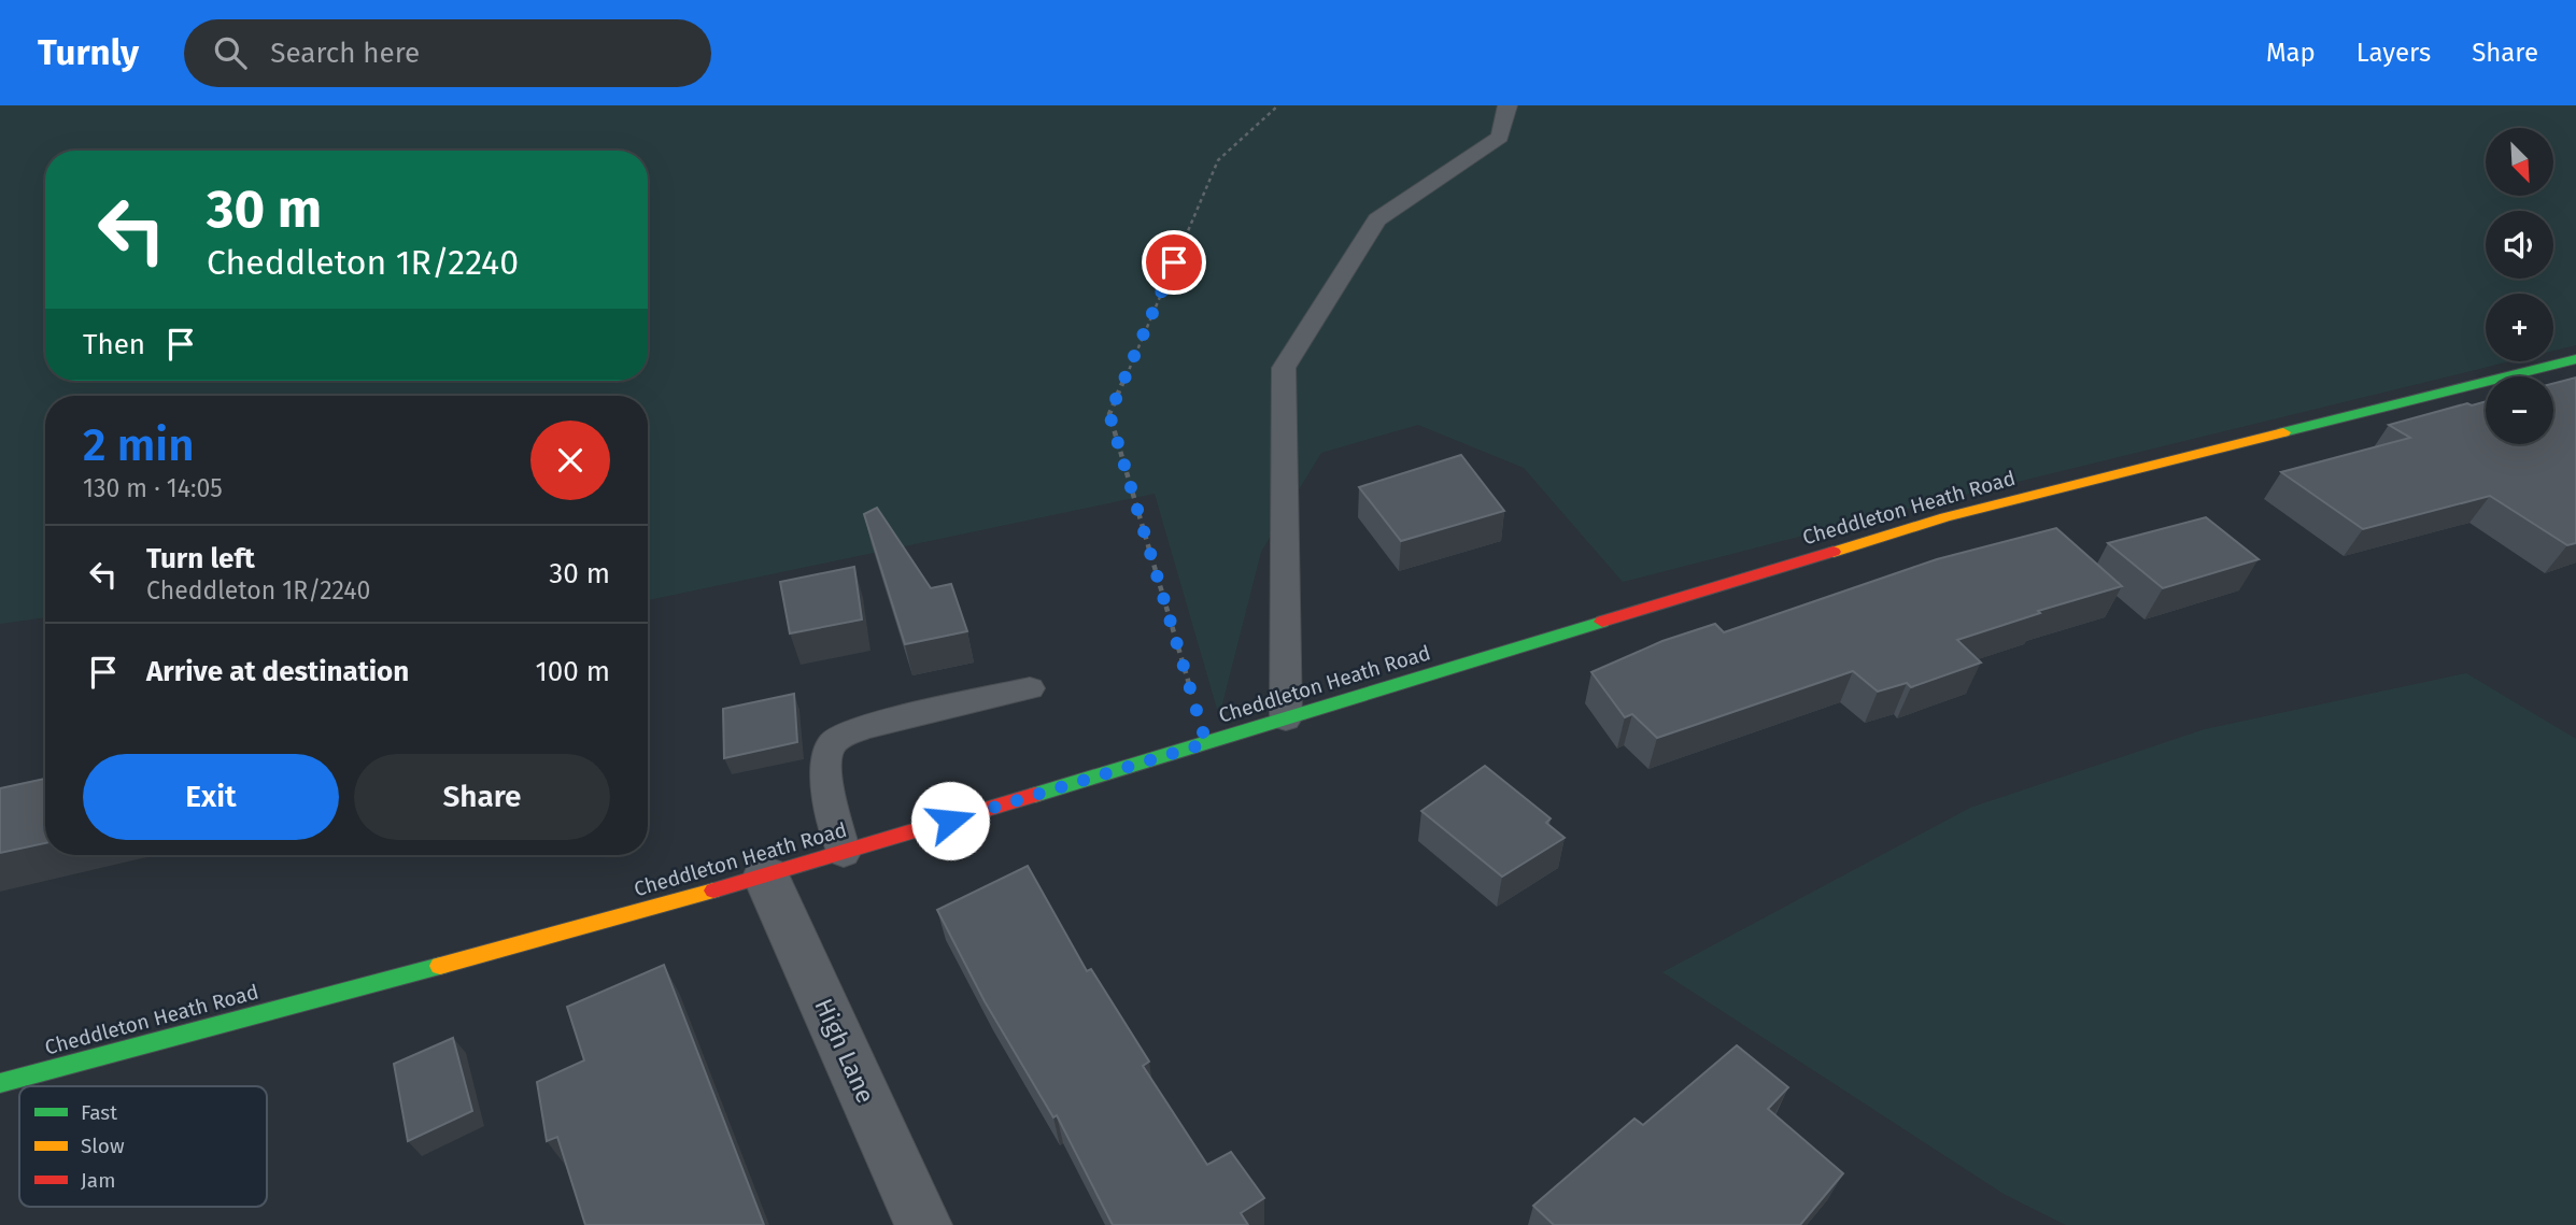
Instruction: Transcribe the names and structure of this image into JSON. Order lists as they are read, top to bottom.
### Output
{
  "streets": {
    "street": ["Cheddleton Heath Road", "High Lane"]
  },
  "crossings": [
    ["Cheddleton Heath Road", "High Lane"]
  ],
  "legend": ["Fast", "Slow", "Jam"],
  "north": "bottom right",
  "page": {
    "header": "Turnly",
    "search": "Search here",
    "nav": ["Map", "Layers", "Share"],
    "map_buttons": ["+", "−"],
    "turn": ["30 m", "Cheddleton 1R/2240"],
    "then": "Then",
    "heading": ["2 min", "130 m · 14:05"],
    "list": [
      {
        "name": "Turn left",
        "note": "Cheddleton 1R/2240",
        "value": "30 m"
      },
      {
        "name": "Arrive at destination",
        "value": "100 m"
      }
    ],
    "buttons": ["Exit", "Share"]
  }
}
